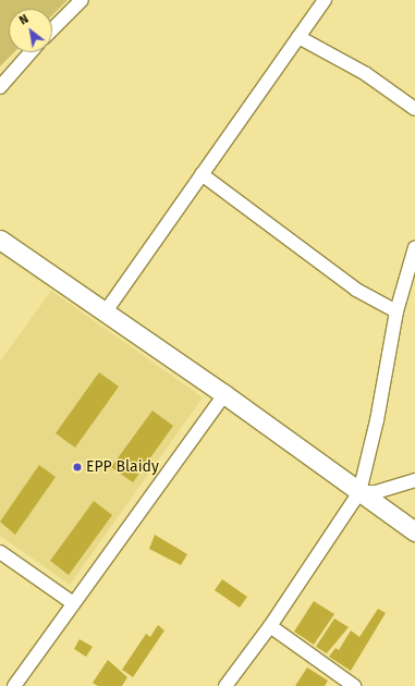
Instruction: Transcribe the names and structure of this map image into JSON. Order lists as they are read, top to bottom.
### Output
{
  "places": ["EPP Blaidy"],
  "north": "top left"
}
